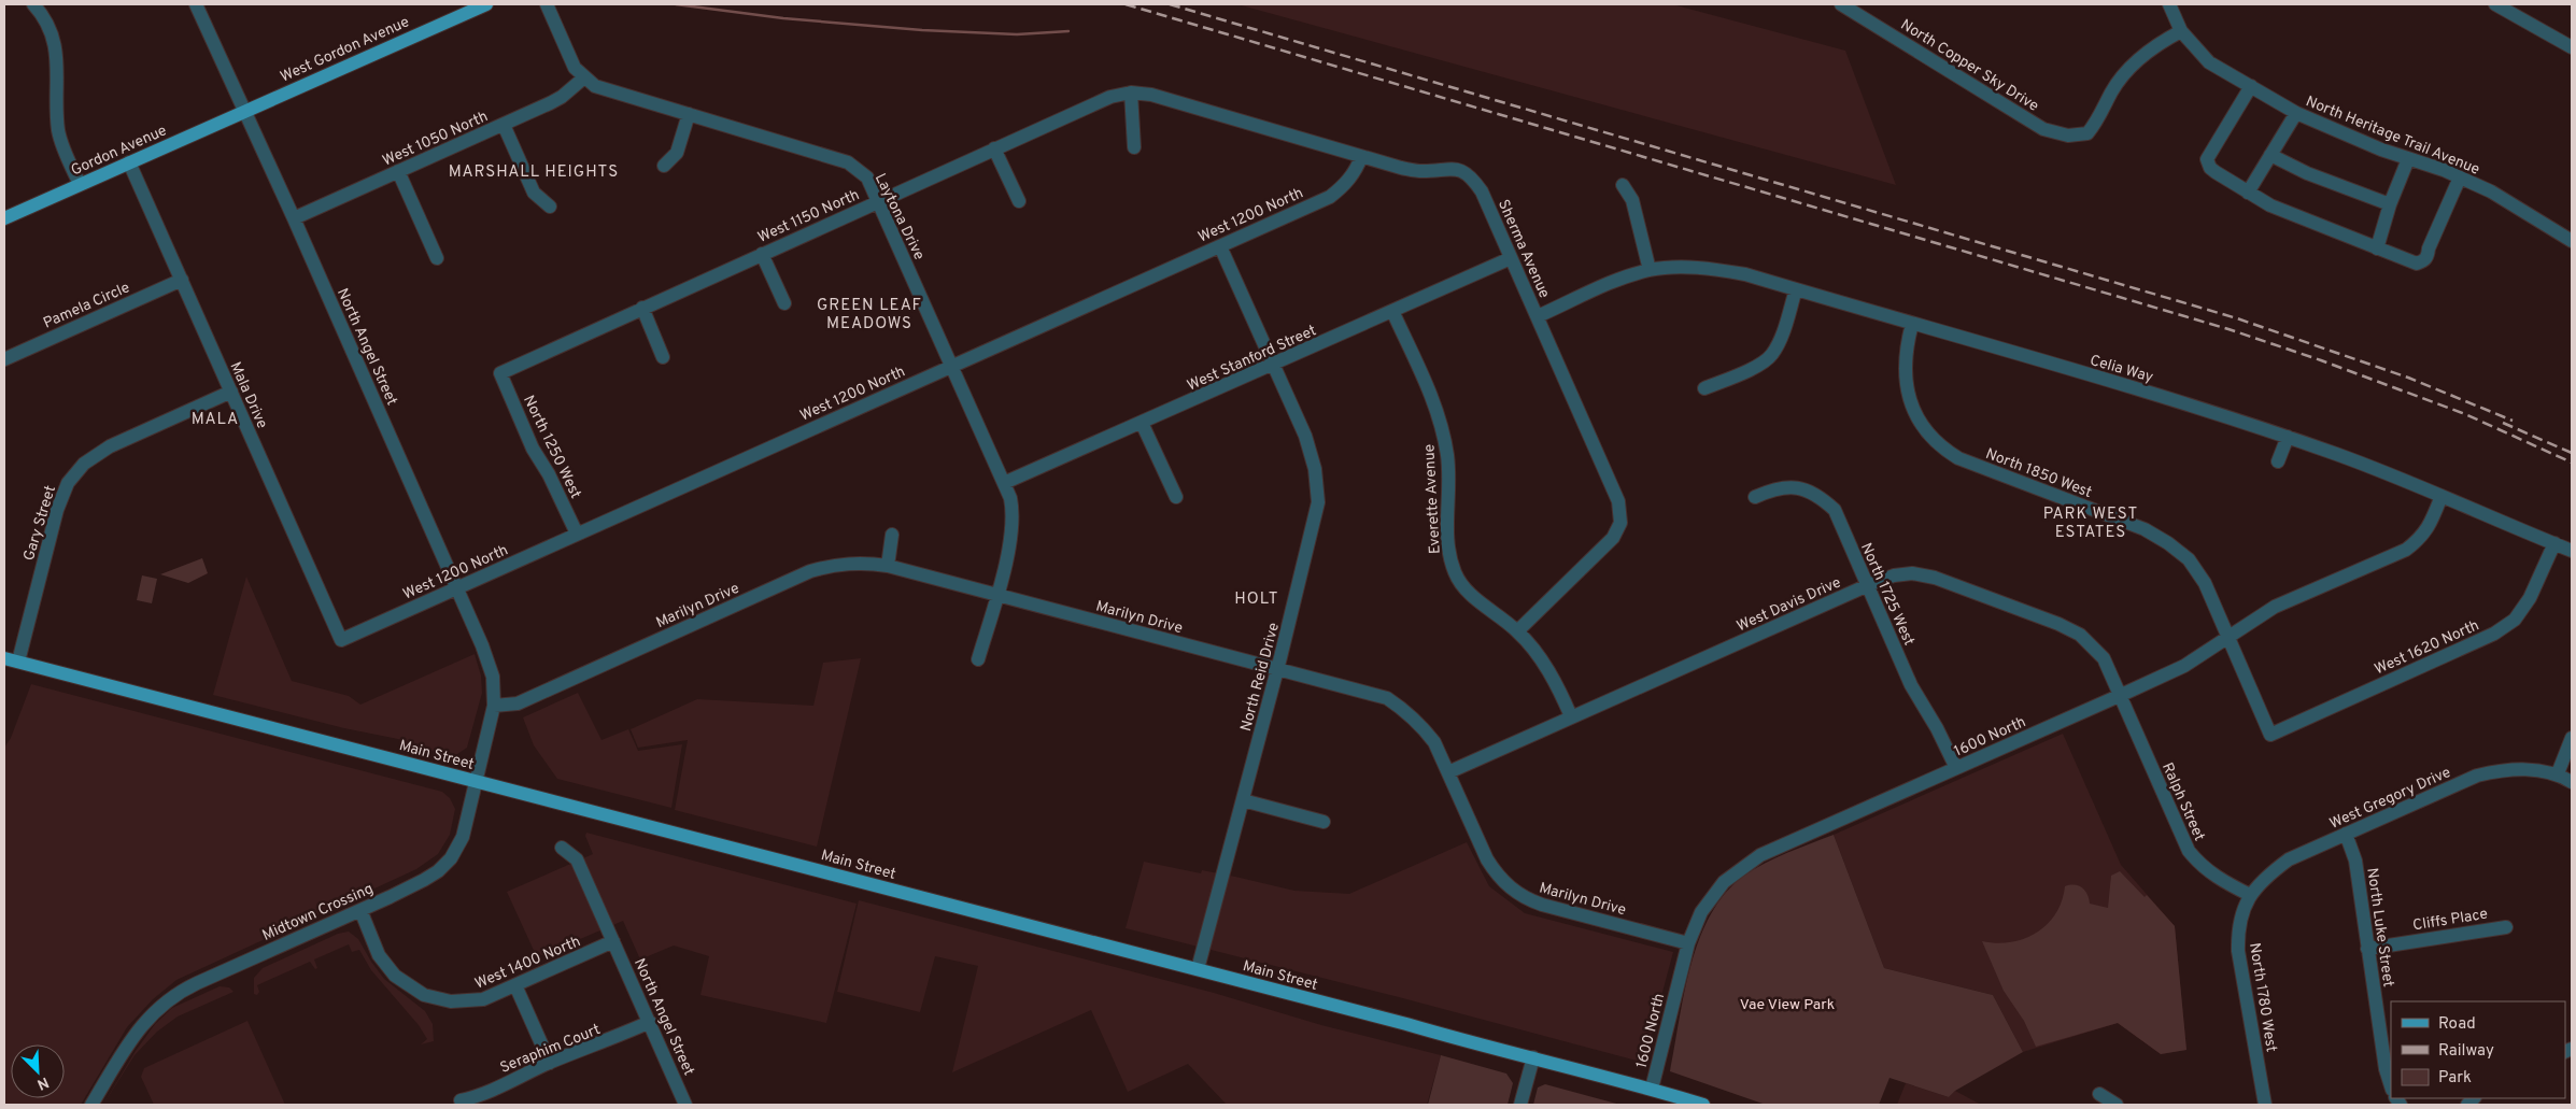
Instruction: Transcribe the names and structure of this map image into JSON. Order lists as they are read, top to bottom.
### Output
{
  "streets": {
    "main road": ["West Gordon Avenue", "Gordon Avenue", "Main Street"],
    "street": [
      "North Copper Sky Drive",
      "North Heritage Trail Avenue",
      "West 1050 North",
      "West 1200 North",
      "West 1150 North",
      "Laytona Drive",
      "Sherma Avenue",
      "Pamela Circle",
      "North Angel Street",
      "West Stanford Street",
      "Celia Way",
      "Mala Drive",
      "North 1250 West",
      "North 1850 West",
      "Everette Avenue",
      "Gary Street",
      "North 1725 West",
      "West Davis Drive",
      "Marilyn Drive",
      "West 1620 North",
      "North Reid Drive",
      "1600 North",
      "West Gregory Drive",
      "Ralph Street",
      "Midtown Crossing",
      "Cliffs Place",
      "North Luke Street",
      "West 1400 North",
      "North 1780 West",
      "Seraphim Court"
    ]
  },
  "crossings": [
    ["West Gordon Avenue", "Gordon Avenue"],
    ["West Gordon Avenue", "North Angel Street"],
    ["North Copper Sky Drive", "North Heritage Trail Avenue"],
    ["West 1050 North", "Laytona Drive"],
    ["West 1050 North", "North Angel Street"],
    ["Gordon Avenue", "North Angel Street"],
    ["Gordon Avenue", "Mala Drive"],
    ["West 1200 North", "Laytona Drive"],
    ["West 1200 North", "Sherma Avenue"],
    ["West 1200 North", "North Angel Street"],
    ["West 1200 North", "Mala Drive"],
    ["West 1200 North", "North 1250 West"],
    ["West 1200 North", "North Reid Drive"],
    ["West 1150 North", "Laytona Drive"],
    ["West 1150 North", "Sherma Avenue"],
    ["West 1150 North", "North 1250 West"],
    ["Laytona Drive", "West Stanford Street"],
    ["Laytona Drive", "Marilyn Drive"],
    ["Sherma Avenue", "West Stanford Street"],
    ["Sherma Avenue", "Celia Way"],
    ["Sherma Avenue", "Everette Avenue"],
    ["Pamela Circle", "Mala Drive"],
    ["North Angel Street", "Marilyn Drive"],
    ["North Angel Street", "Midtown Crossing"],
    ["North Angel Street", "West 1400 North"],
    ["North Angel Street", "Seraphim Court"],
    ["West Stanford Street", "Everette Avenue"],
    ["West Stanford Street", "North Reid Drive"],
    ["Celia Way", "North 1850 West"],
    ["Celia Way", "West 1620 North"],
    ["Celia Way", "1600 North"],
    ["Mala Drive", "Gary Street"],
    ["North 1850 West", "West 1620 North"],
    ["North 1850 West", "1600 North"],
    ["Everette Avenue", "West Davis Drive"],
    ["Gary Street", "Main Street"],
    ["North 1725 West", "West Davis Drive"],
    ["North 1725 West", "1600 North"],
    ["West Davis Drive", "Marilyn Drive"],
    ["West Davis Drive", "1600 North"],
    ["West Davis Drive", "Ralph Street"],
    ["Marilyn Drive", "North Reid Drive"],
    ["Marilyn Drive", "1600 North"],
    ["Marilyn Drive", "Midtown Crossing"],
    ["North Reid Drive", "Main Street"],
    ["1600 North", "Main Street"],
    ["1600 North", "Ralph Street"],
    ["Main Street", "Midtown Crossing"],
    ["West Gregory Drive", "Ralph Street"],
    ["West Gregory Drive", "North Luke Street"],
    ["West Gregory Drive", "North 1780 West"],
    ["Ralph Street", "North 1780 West"],
    ["Midtown Crossing", "West 1400 North"],
    ["Cliffs Place", "North Luke Street"]
  ],
  "districts": [
    "MARSHALL HEIGHTS",
    "GREEN LEAF MEADOWS",
    "MALA",
    "PARK WEST ESTATES",
    "HOLT"
  ],
  "parks": ["Vae View Park"],
  "legend": ["Road", "Railway", "Park"],
  "north": "bottom right"
}
